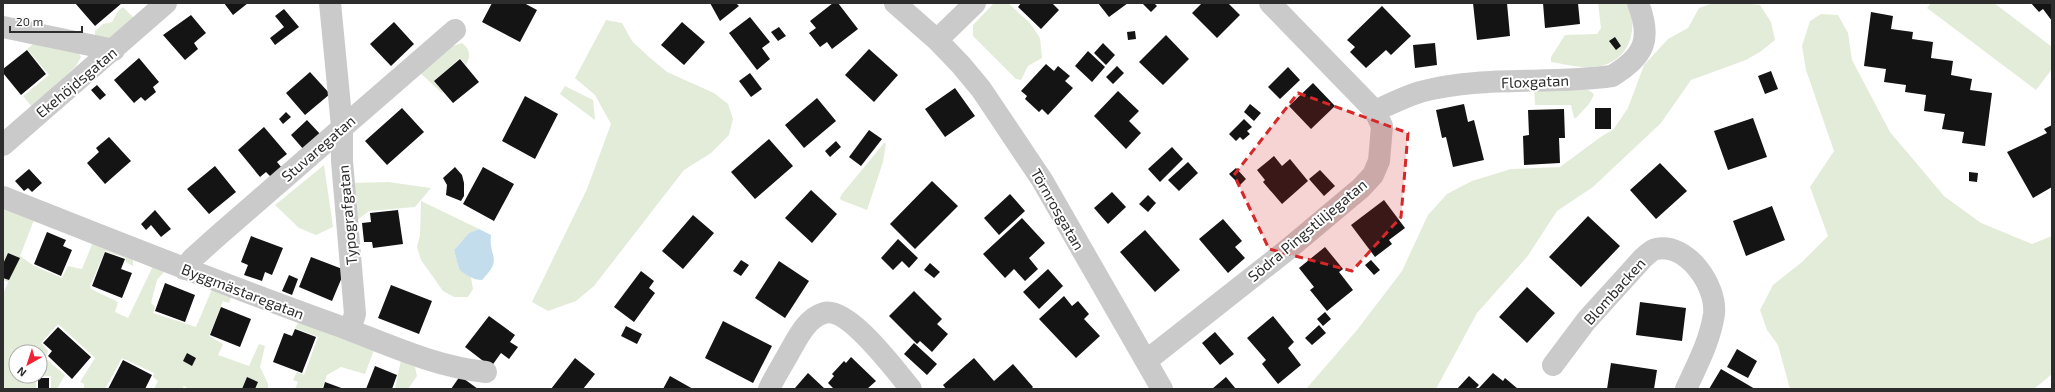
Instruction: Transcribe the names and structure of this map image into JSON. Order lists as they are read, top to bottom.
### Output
{
  "streets": {
    "street": [
      "Floxgatan",
      "Ekehöjdsgatan",
      "Stuvaregatan",
      "Törnrosgatan",
      "Typografgatan",
      "Södra Pingstliljegatan",
      "Byggmästaregatan",
      "Blombacken"
    ]
  },
  "crossings": [
    ["Floxgatan", "Södra Pingstliljegatan"],
    ["Stuvaregatan", "Typografgatan"],
    ["Stuvaregatan", "Byggmästaregatan"],
    ["Törnrosgatan", "Södra Pingstliljegatan"],
    ["Typografgatan", "Byggmästaregatan"]
  ],
  "scale_bar": "20 m",
  "north": "bottom left"
}
